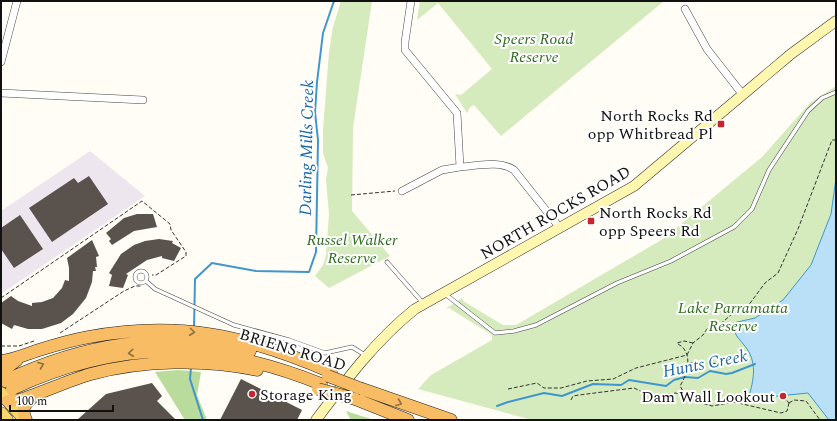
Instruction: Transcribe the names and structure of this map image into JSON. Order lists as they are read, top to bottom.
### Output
{
  "streets": {
    "highway": ["BRIENS ROAD"],
    "main road": ["NORTH ROCKS ROAD"]
  },
  "water": ["Darling Mills Creek", "Hunts Creek"],
  "parks": ["Speers Road Reserve", "Russel Walker Reserve", "Lake Parramatta Reserve"],
  "places": {
    "transit": ["North Rocks Rd opp Whitbread Pl", "North Rocks Rd opp Speers Rd"],
    "other": ["Storage King", "Dam Wall Lookout"]
  },
  "scale_bar": "100 m"
}
